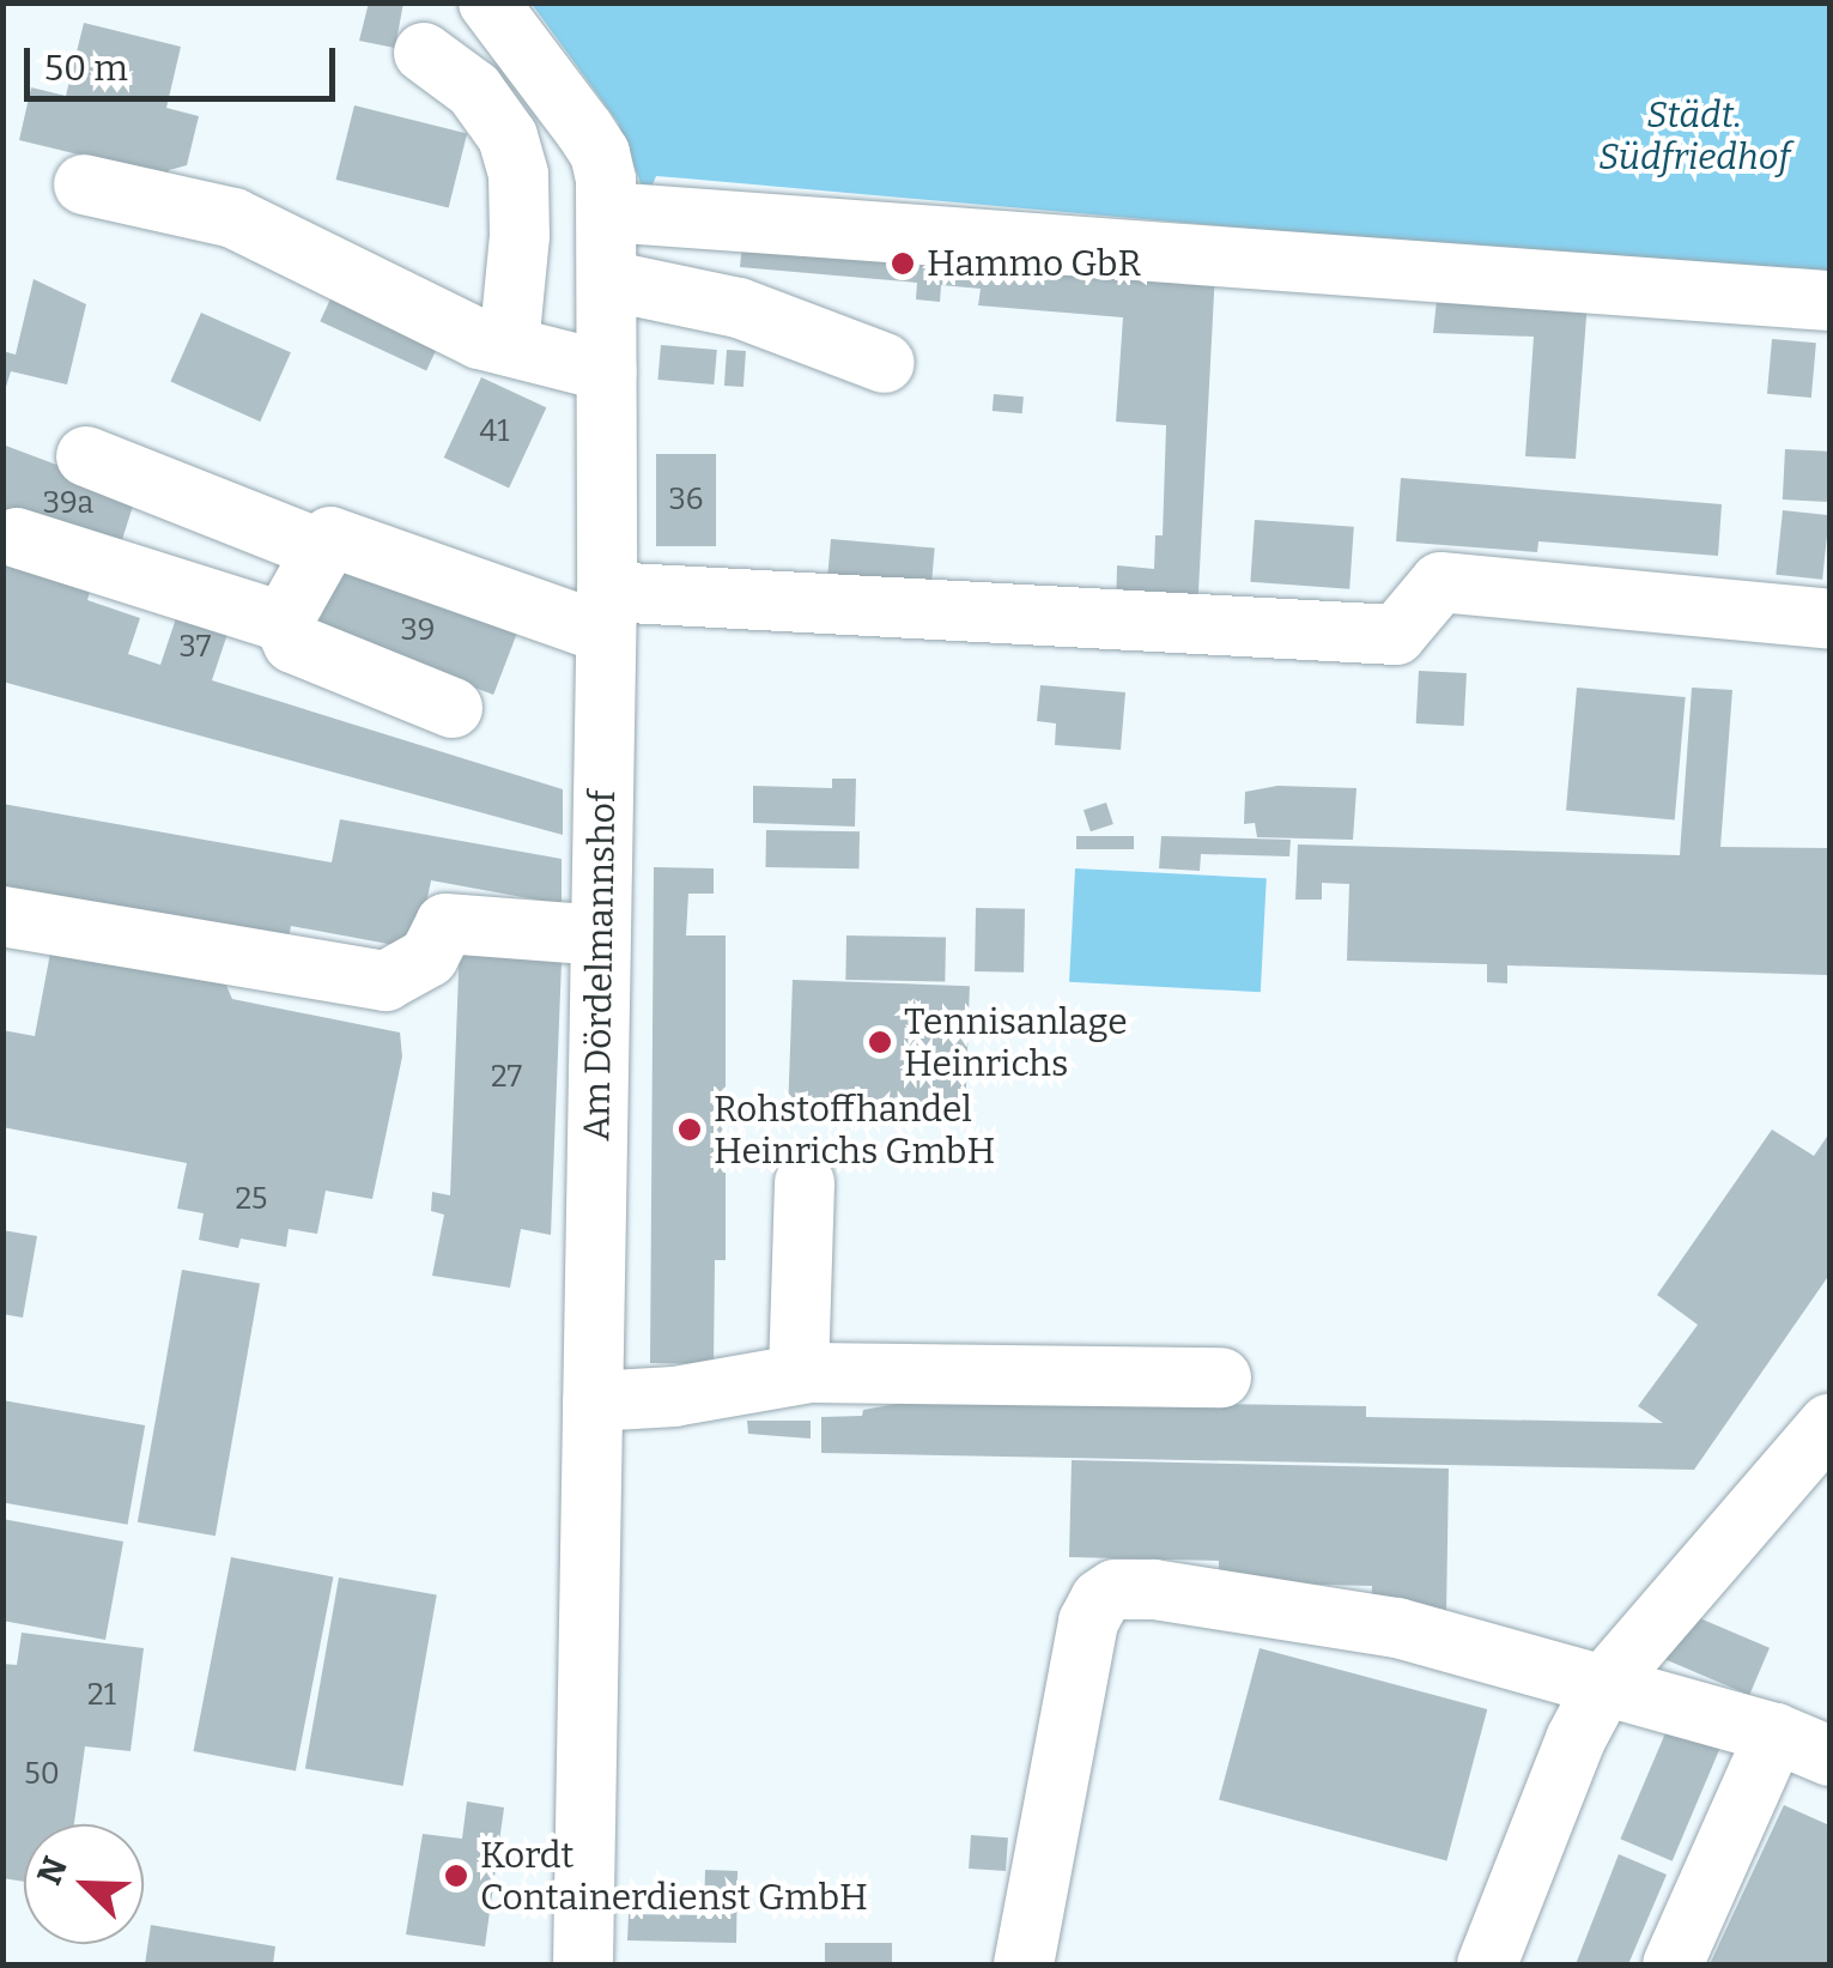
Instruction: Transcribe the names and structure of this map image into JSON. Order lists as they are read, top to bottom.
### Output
{
  "streets": {
    "street": ["Am Dördelmannshof"]
  },
  "parks": ["Städt. Südfriedhof"],
  "places": [
    "Hammo GbR",
    "Tennisanlage Heinrichs",
    "Rohstoffhandel Heinrichs GmbH",
    "Kordt Containerdienst GmbH"
  ],
  "house_numbers": [
    "41",
    "36",
    "39a",
    "39",
    "37",
    "27",
    "25",
    "21",
    "50"
  ],
  "scale_bar": "50 m",
  "north": "top left"
}
